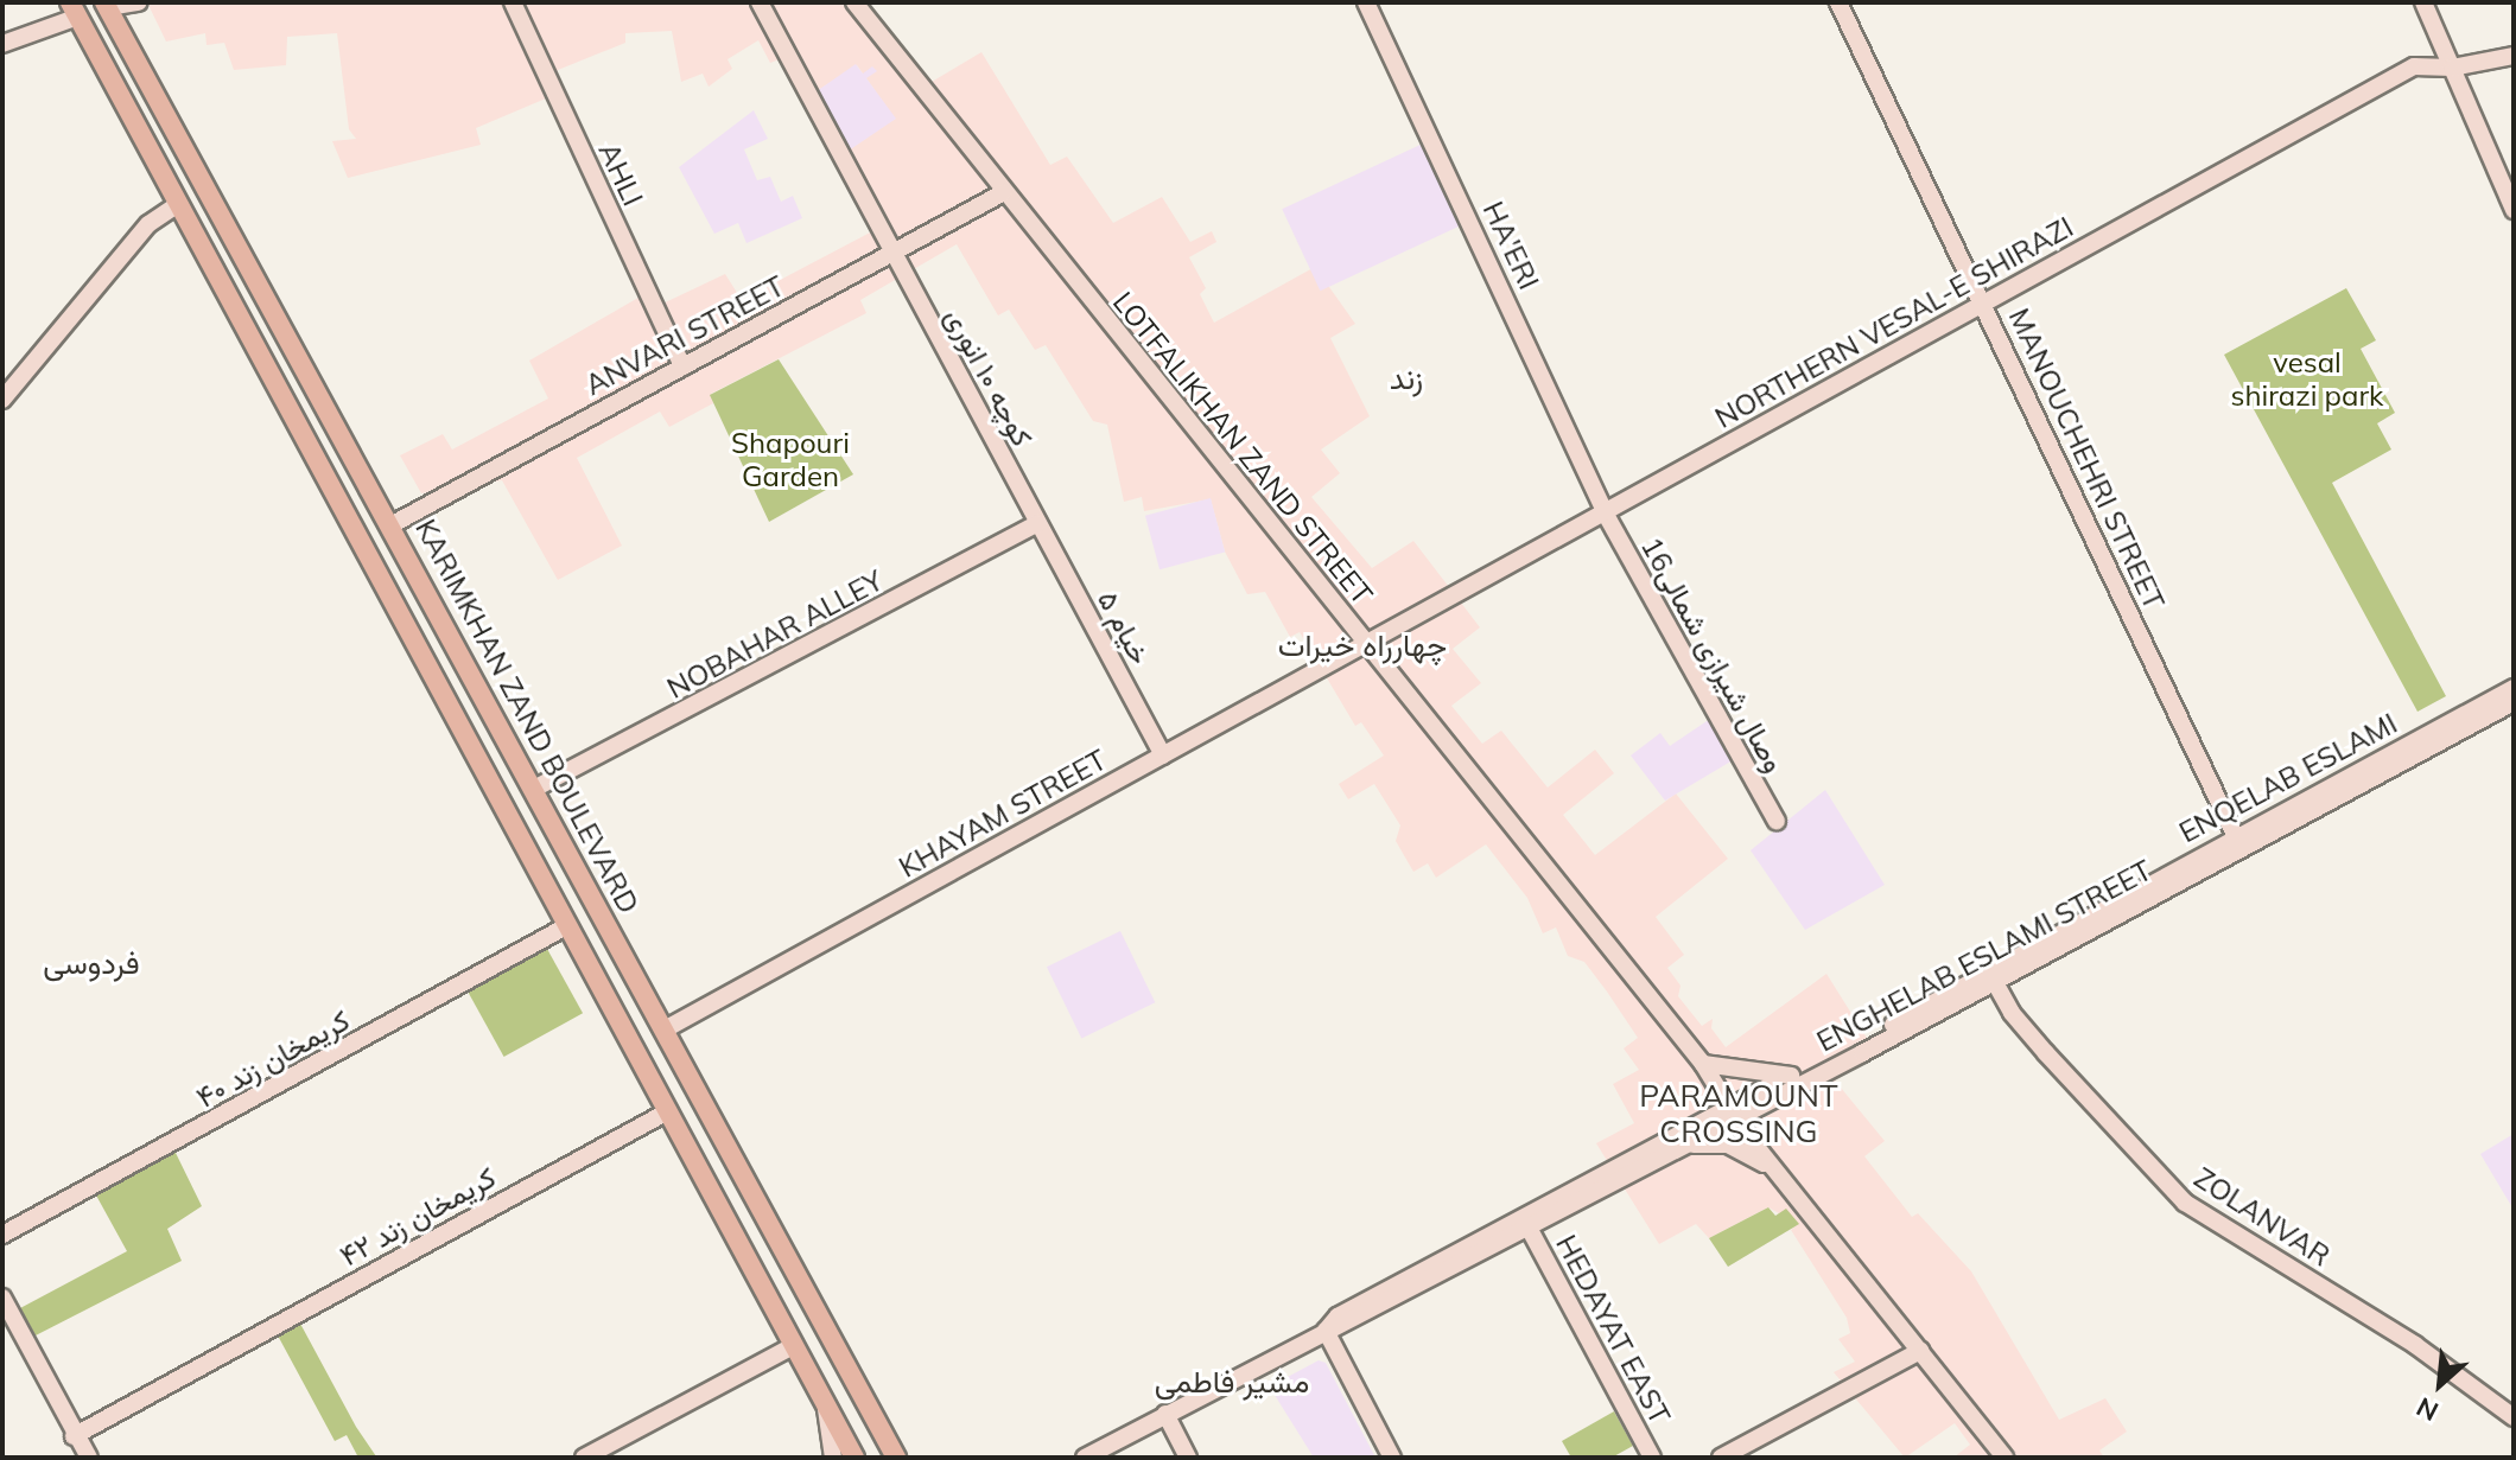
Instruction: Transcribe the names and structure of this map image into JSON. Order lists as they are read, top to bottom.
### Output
{
  "streets": {
    "main road": ["KARIMKHAN ZAND BOULEVARD"],
    "street": [
      "AHLI",
      "HA'ERI",
      "NORTHERN VESAL-E SHIRAZI",
      "ANVARI STREET",
      "کوچه ۱۰ انوری",
      "LOTFALIKHAN ZAND STREET",
      "MANOUCHEHRI STREET",
      "۵ خیام",
      "NOBAHAR ALLEY",
      "وصال شیرازی شمالی16",
      "ENQELAB ESLAMI",
      "KHAYAM STREET",
      "ENGHELAB ESLAMI STREET",
      "کریمخان زند ۴۰",
      "کریمخان زند ۴۲",
      "ZOLANVAR",
      "HEDAYAT EAST"
    ]
  },
  "crossings": [
    ["AHLI", "ANVARI STREET"],
    ["HA'ERI", "NORTHERN VESAL-E SHIRAZI"],
    ["HA'ERI", "وصال شیرازی شمالی16"],
    ["NORTHERN VESAL-E SHIRAZI", "LOTFALIKHAN ZAND STREET"],
    ["NORTHERN VESAL-E SHIRAZI", "MANOUCHEHRI STREET"],
    ["NORTHERN VESAL-E SHIRAZI", "وصال شیرازی شمالی16"],
    ["NORTHERN VESAL-E SHIRAZI", "KHAYAM STREET"],
    ["ANVARI STREET", "کوچه ۱۰ انوری"],
    ["ANVARI STREET", "LOTFALIKHAN ZAND STREET"],
    ["ANVARI STREET", "KARIMKHAN ZAND BOULEVARD"],
    ["کوچه ۱۰ انوری", "۵ خیام"],
    ["کوچه ۱۰ انوری", "NOBAHAR ALLEY"],
    ["LOTFALIKHAN ZAND STREET", "KHAYAM STREET"],
    ["LOTFALIKHAN ZAND STREET", "ENGHELAB ESLAMI STREET"],
    ["MANOUCHEHRI STREET", "ENQELAB ESLAMI"],
    ["۵ خیام", "NOBAHAR ALLEY"],
    ["۵ خیام", "KHAYAM STREET"],
    ["NOBAHAR ALLEY", "KARIMKHAN ZAND BOULEVARD"],
    ["KARIMKHAN ZAND BOULEVARD", "KHAYAM STREET"],
    ["ENQELAB ESLAMI", "ENGHELAB ESLAMI STREET"],
    ["ENQELAB ESLAMI", "ZOLANVAR"],
    ["ENGHELAB ESLAMI STREET", "ZOLANVAR"],
    ["ENGHELAB ESLAMI STREET", "HEDAYAT EAST"]
  ],
  "districts": [
    "زند",
    "چهارراه خیرات",
    "فردوسی",
    "PARAMOUNT CROSSING",
    "مشیر فاطمی"
  ],
  "parks": ["vesal shirazi park", "Shapouri Garden"],
  "north": "bottom left"
}
